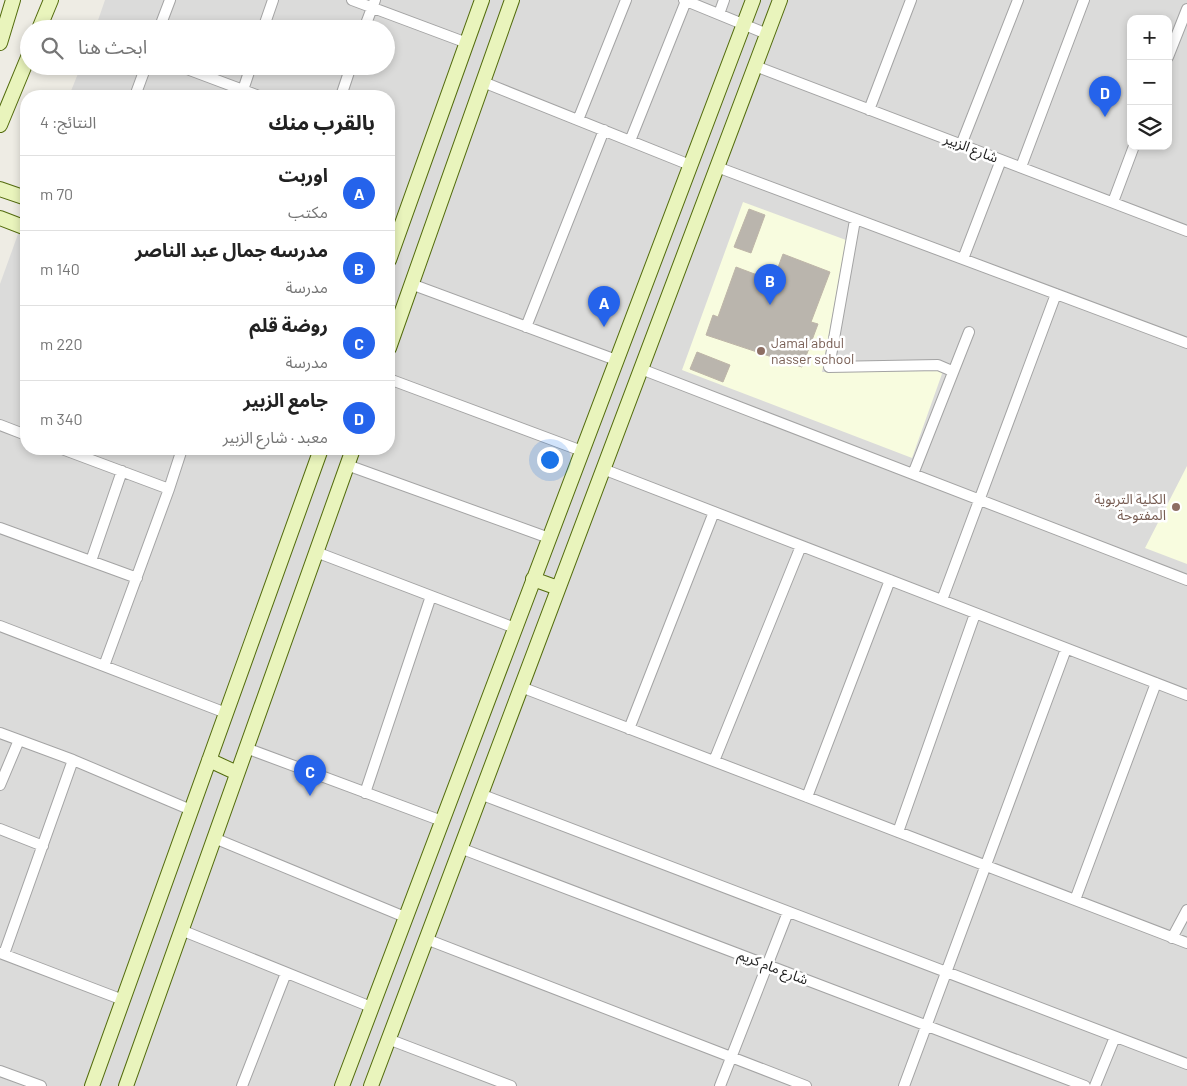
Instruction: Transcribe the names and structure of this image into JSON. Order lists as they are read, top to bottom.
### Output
{
  "streets": {
    "street": ["شارع الزبير", "شارع مام كريم"]
  },
  "places": ["Jamal abdul nasser school", "الكلية التربوية المفتوحة"],
  "page": {
    "map_buttons": ["+", "−"],
    "search": "ابحث هنا",
    "pins": [
      "D",
      "B",
      "A",
      "C"
    ],
    "heading": ["بالقرب منك", "النتائج: 4"],
    "list": [
      {
        "mark": "A",
        "name": "اوربت",
        "note": "مكتب",
        "value": "70 m"
      },
      {
        "mark": "B",
        "name": "مدرسه جمال عبد الناصر",
        "note": "مدرسة",
        "value": "140 m"
      },
      {
        "mark": "C",
        "name": "روضة قلم",
        "note": "مدرسة",
        "value": "220 m"
      },
      {
        "mark": "D",
        "name": "جامع الزبير",
        "note": "معبد · شارع الزبير",
        "value": "340 m"
      }
    ]
  }
}
